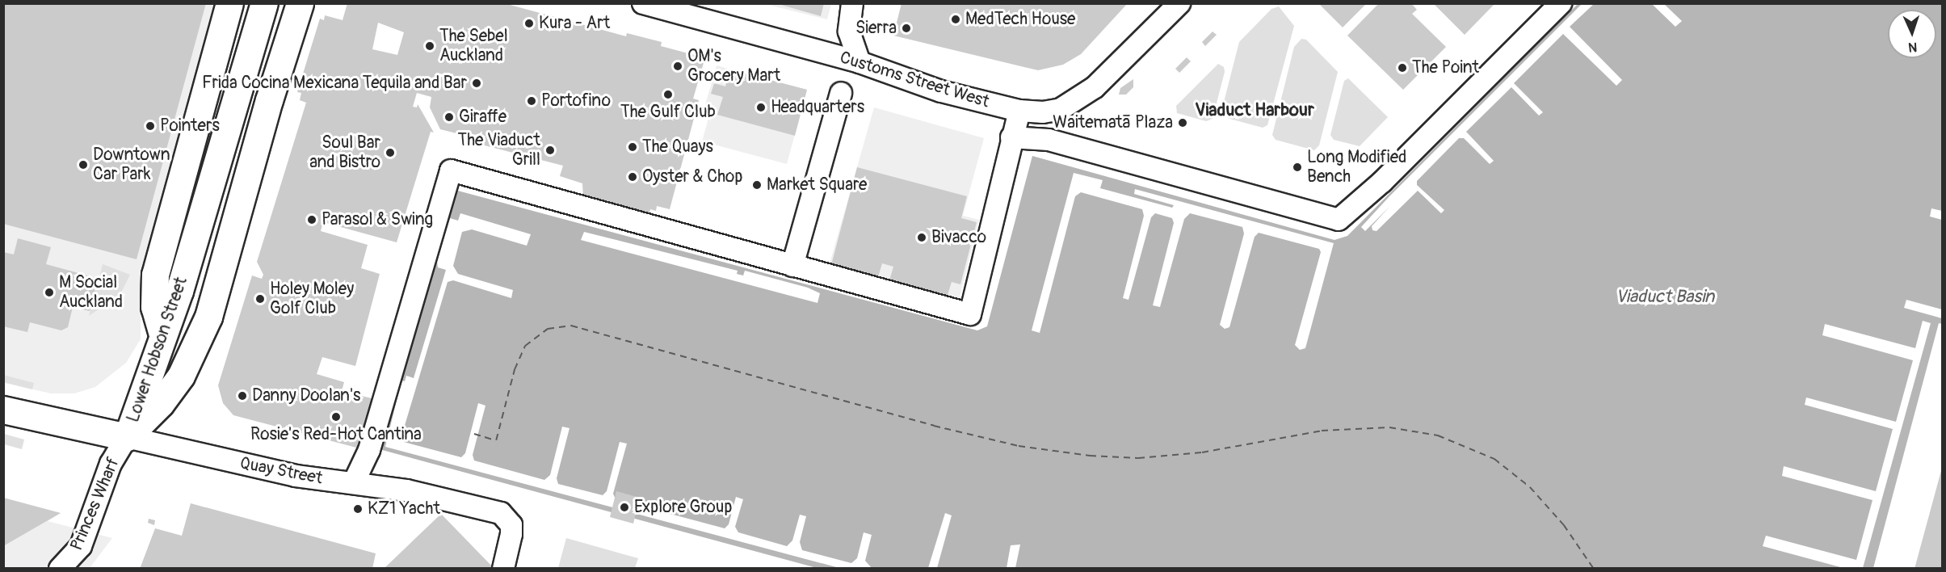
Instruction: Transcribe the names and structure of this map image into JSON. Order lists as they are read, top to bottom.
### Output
{
  "streets": {
    "main road": ["Lower Hobson Street", "Quay Street"],
    "street": ["Customs Street West", "Princes Wharf"]
  },
  "crossings": [
    ["Lower Hobson Street", "Quay Street"],
    ["Lower Hobson Street", "Princes Wharf"],
    ["Quay Street", "Princes Wharf"]
  ],
  "districts": ["Viaduct Harbour"],
  "water": ["Viaduct Basin"],
  "places": [
    "MedTech House",
    "Kura - Art",
    "Sierra",
    "The Sebel Auckland",
    "OM's Grocery Mart",
    "The Point",
    "Frida Cocina Mexicana Tequila and Bar",
    "The Gulf Club",
    "Portofino",
    "Headquarters",
    "Giraffe",
    "Waitematā Plaza",
    "Pointers",
    "The Quays",
    "The Viaduct Grill",
    "Soul Bar and Bistro",
    "Downtown Car Park",
    "Long Modified Bench",
    "Oyster & Chop",
    "Market Square",
    "Parasol & Swing",
    "Bivacco",
    "M Social Auckland",
    "Holey Moley Golf Club",
    "Danny Doolan's",
    "Rosie's Red-Hot Cantina",
    "Explore Group",
    "KZ1 Yacht"
  ],
  "north": "bottom"
}
